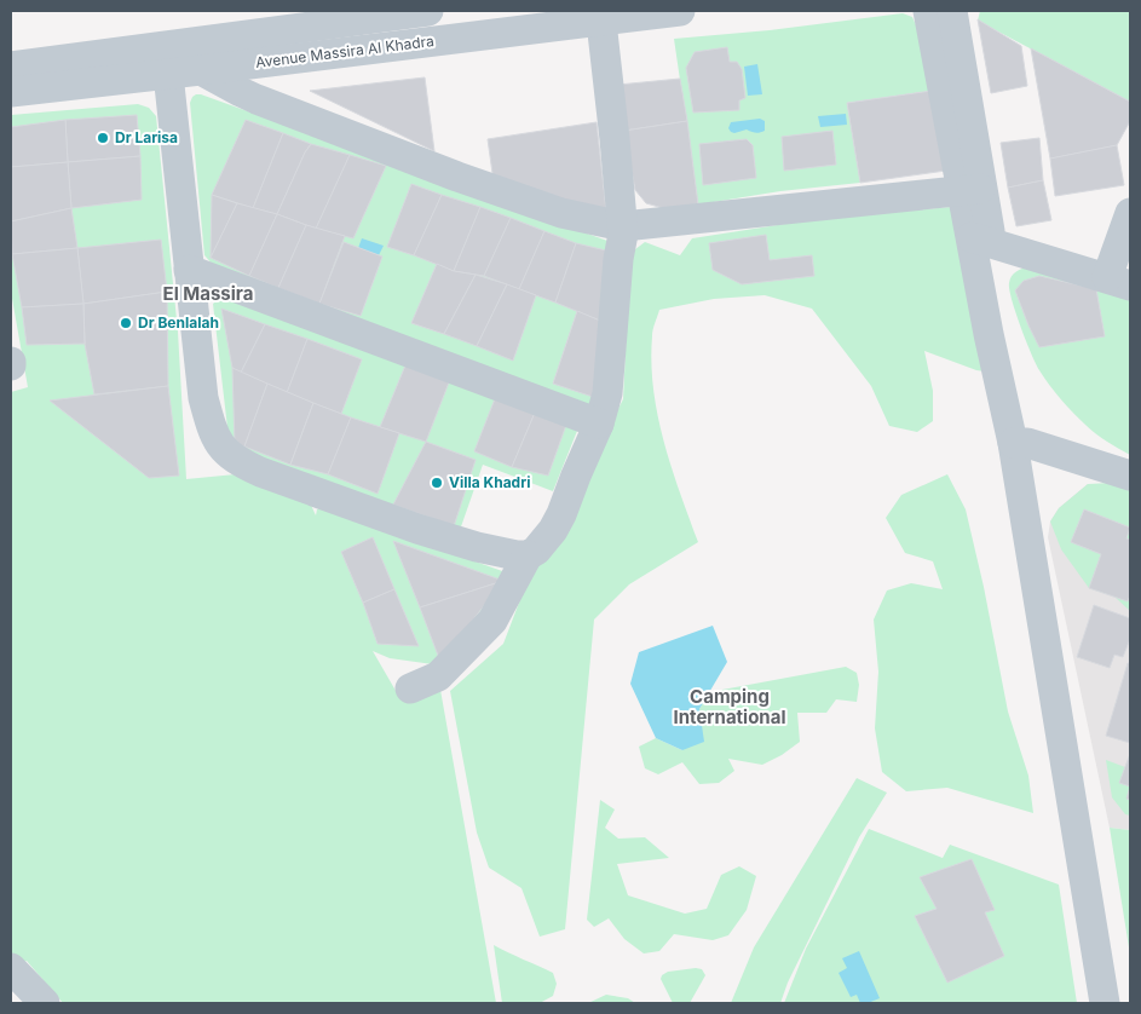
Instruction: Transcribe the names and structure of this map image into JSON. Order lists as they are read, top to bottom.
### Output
{
  "streets": {
    "street": ["Avenue Massira Al Khadra"]
  },
  "districts": ["El Massira", "Camping International"],
  "places": ["Dr Larisa", "Dr Benlalah", "Villa Khadri"]
}
